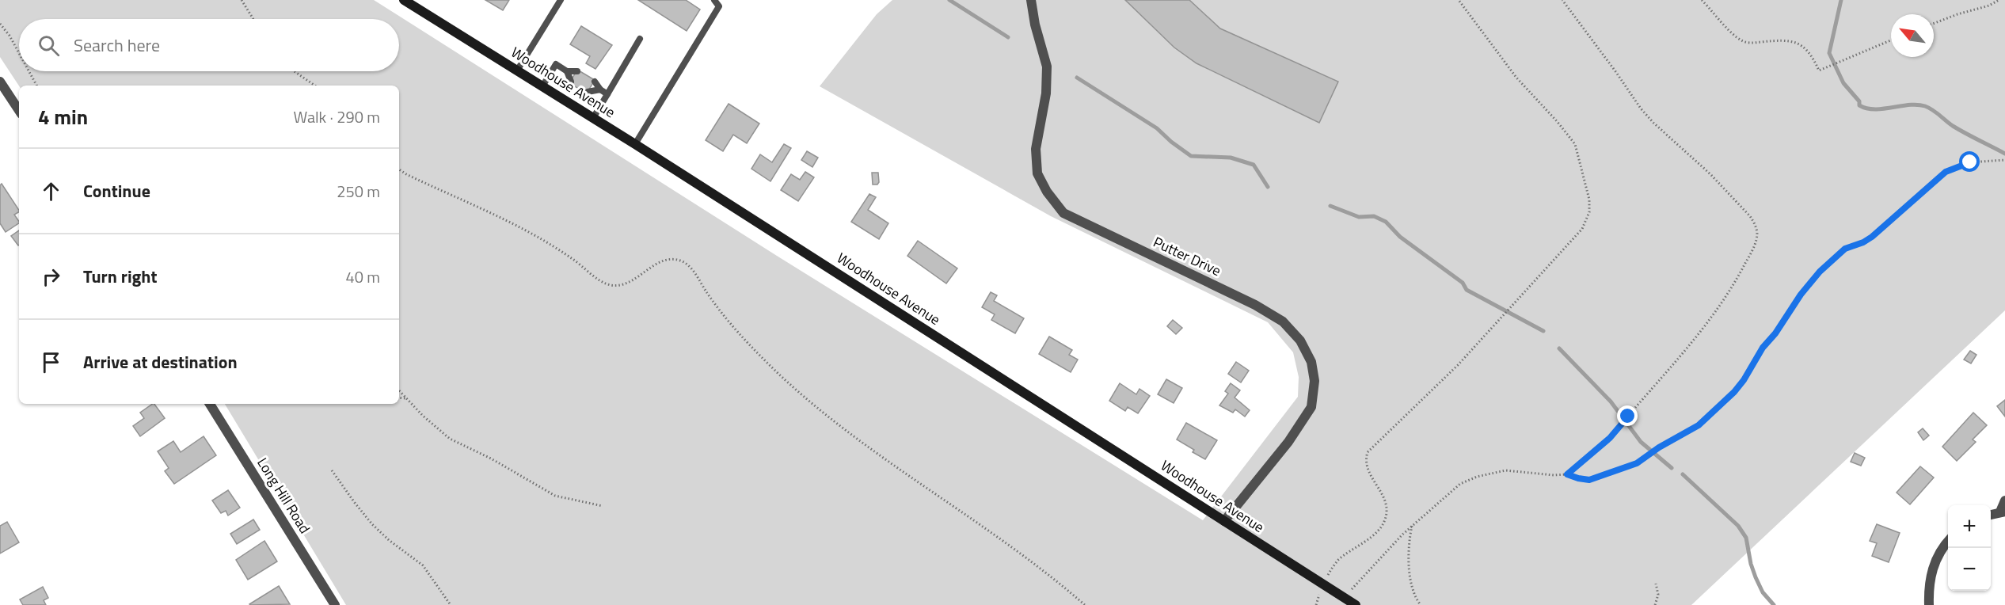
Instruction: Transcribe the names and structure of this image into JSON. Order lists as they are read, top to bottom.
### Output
{
  "streets": {
    "main road": ["Woodhouse Avenue"],
    "street": ["Putter Drive", "Long Hill Road"]
  },
  "crossings": [
    ["Woodhouse Avenue", "Putter Drive"]
  ],
  "north": "top left",
  "page": {
    "search": "Search here",
    "heading": ["4 min", "Walk · 290 m"],
    "list": [
      ["Continue", "250 m"],
      ["Turn right", "40 m"],
      "Arrive at destination"
    ],
    "map_buttons": ["+", "−"]
  }
}
